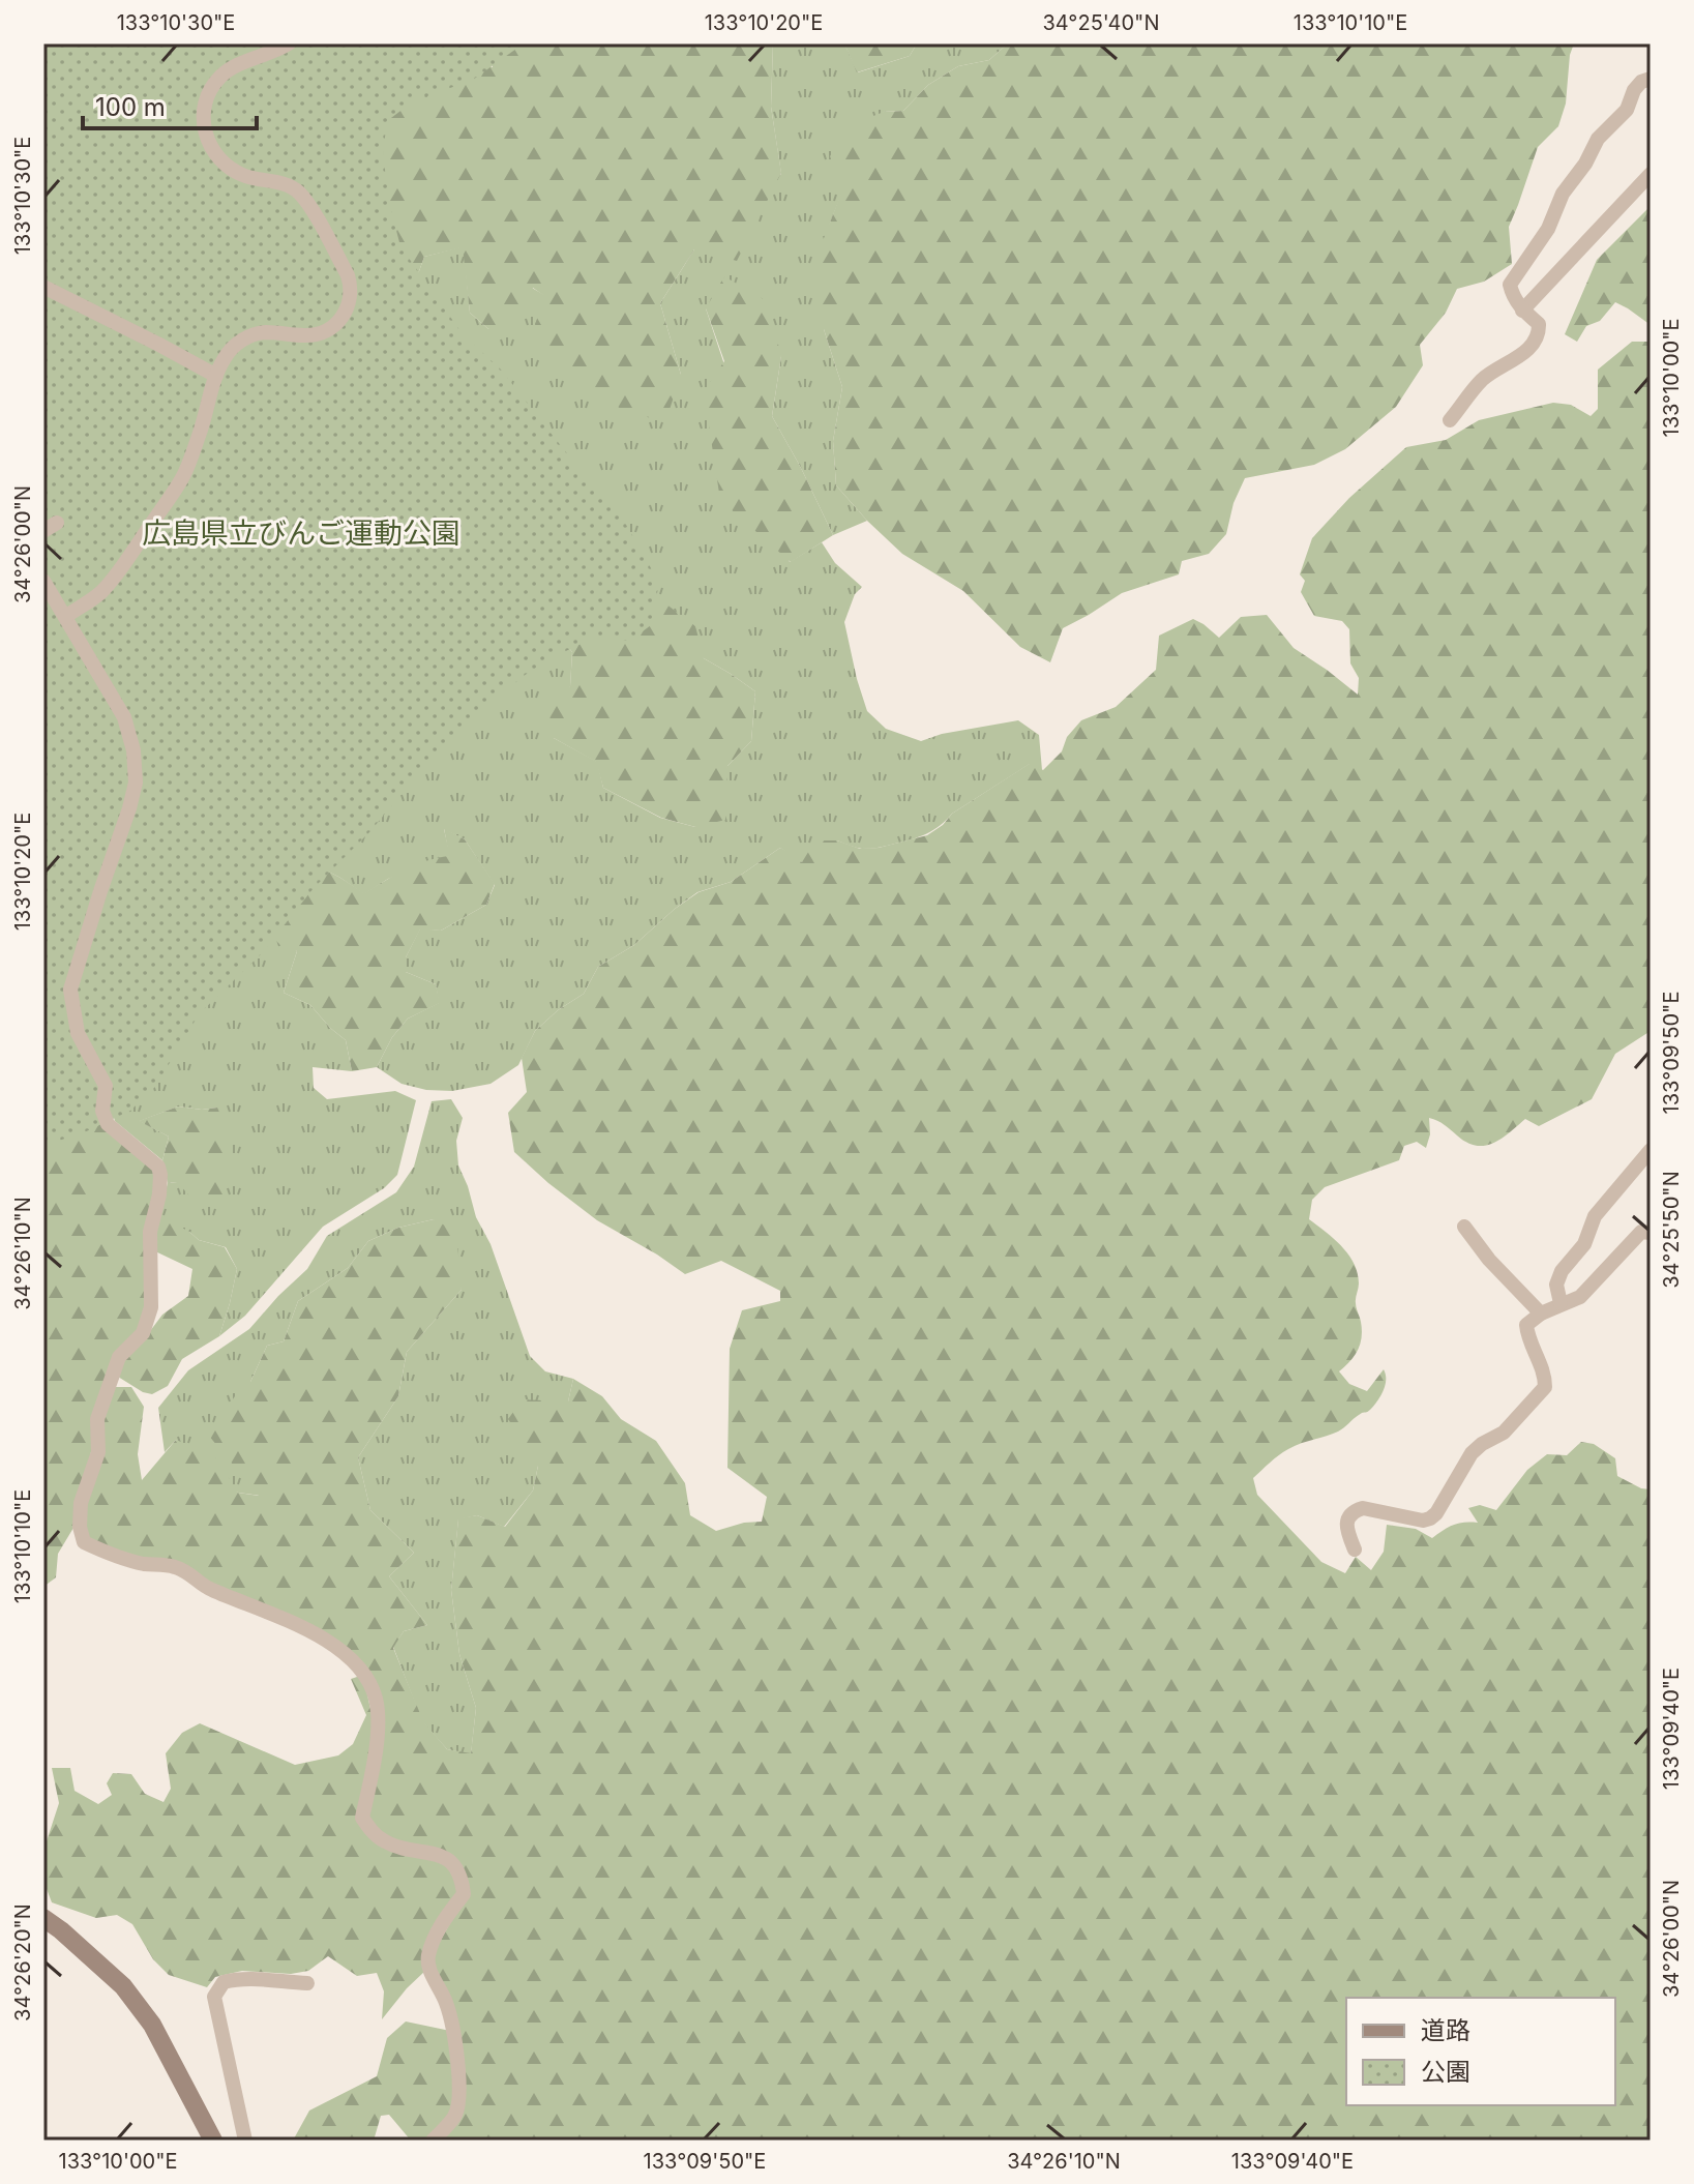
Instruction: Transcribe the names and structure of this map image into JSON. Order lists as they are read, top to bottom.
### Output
{
  "parks": ["広島県立びんご運動公園"],
  "legend": ["道路", "公園"],
  "scale_bar": "100 m",
  "coordinates": [
    "133°10'30\"E",
    "133°10'20\"E",
    "34°25'40\"N",
    "133°10'10\"E",
    "133°10'00\"E",
    "34°26'00\"N",
    "133°09'50\"E",
    "34°25'50\"N",
    "34°26'10\"N",
    "133°09'40\"E",
    "34°26'20\"N"
  ]
}
